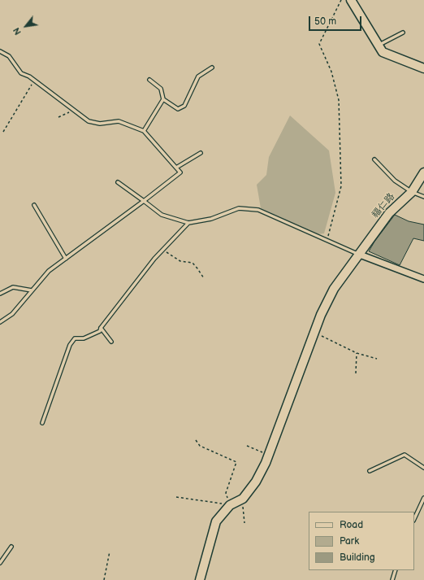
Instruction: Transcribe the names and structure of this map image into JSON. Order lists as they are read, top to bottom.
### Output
{
  "streets": {
    "street": ["福仁路"]
  },
  "legend": ["Road", "Park", "Building"],
  "scale_bar": "50 m",
  "north": "bottom left"
}
